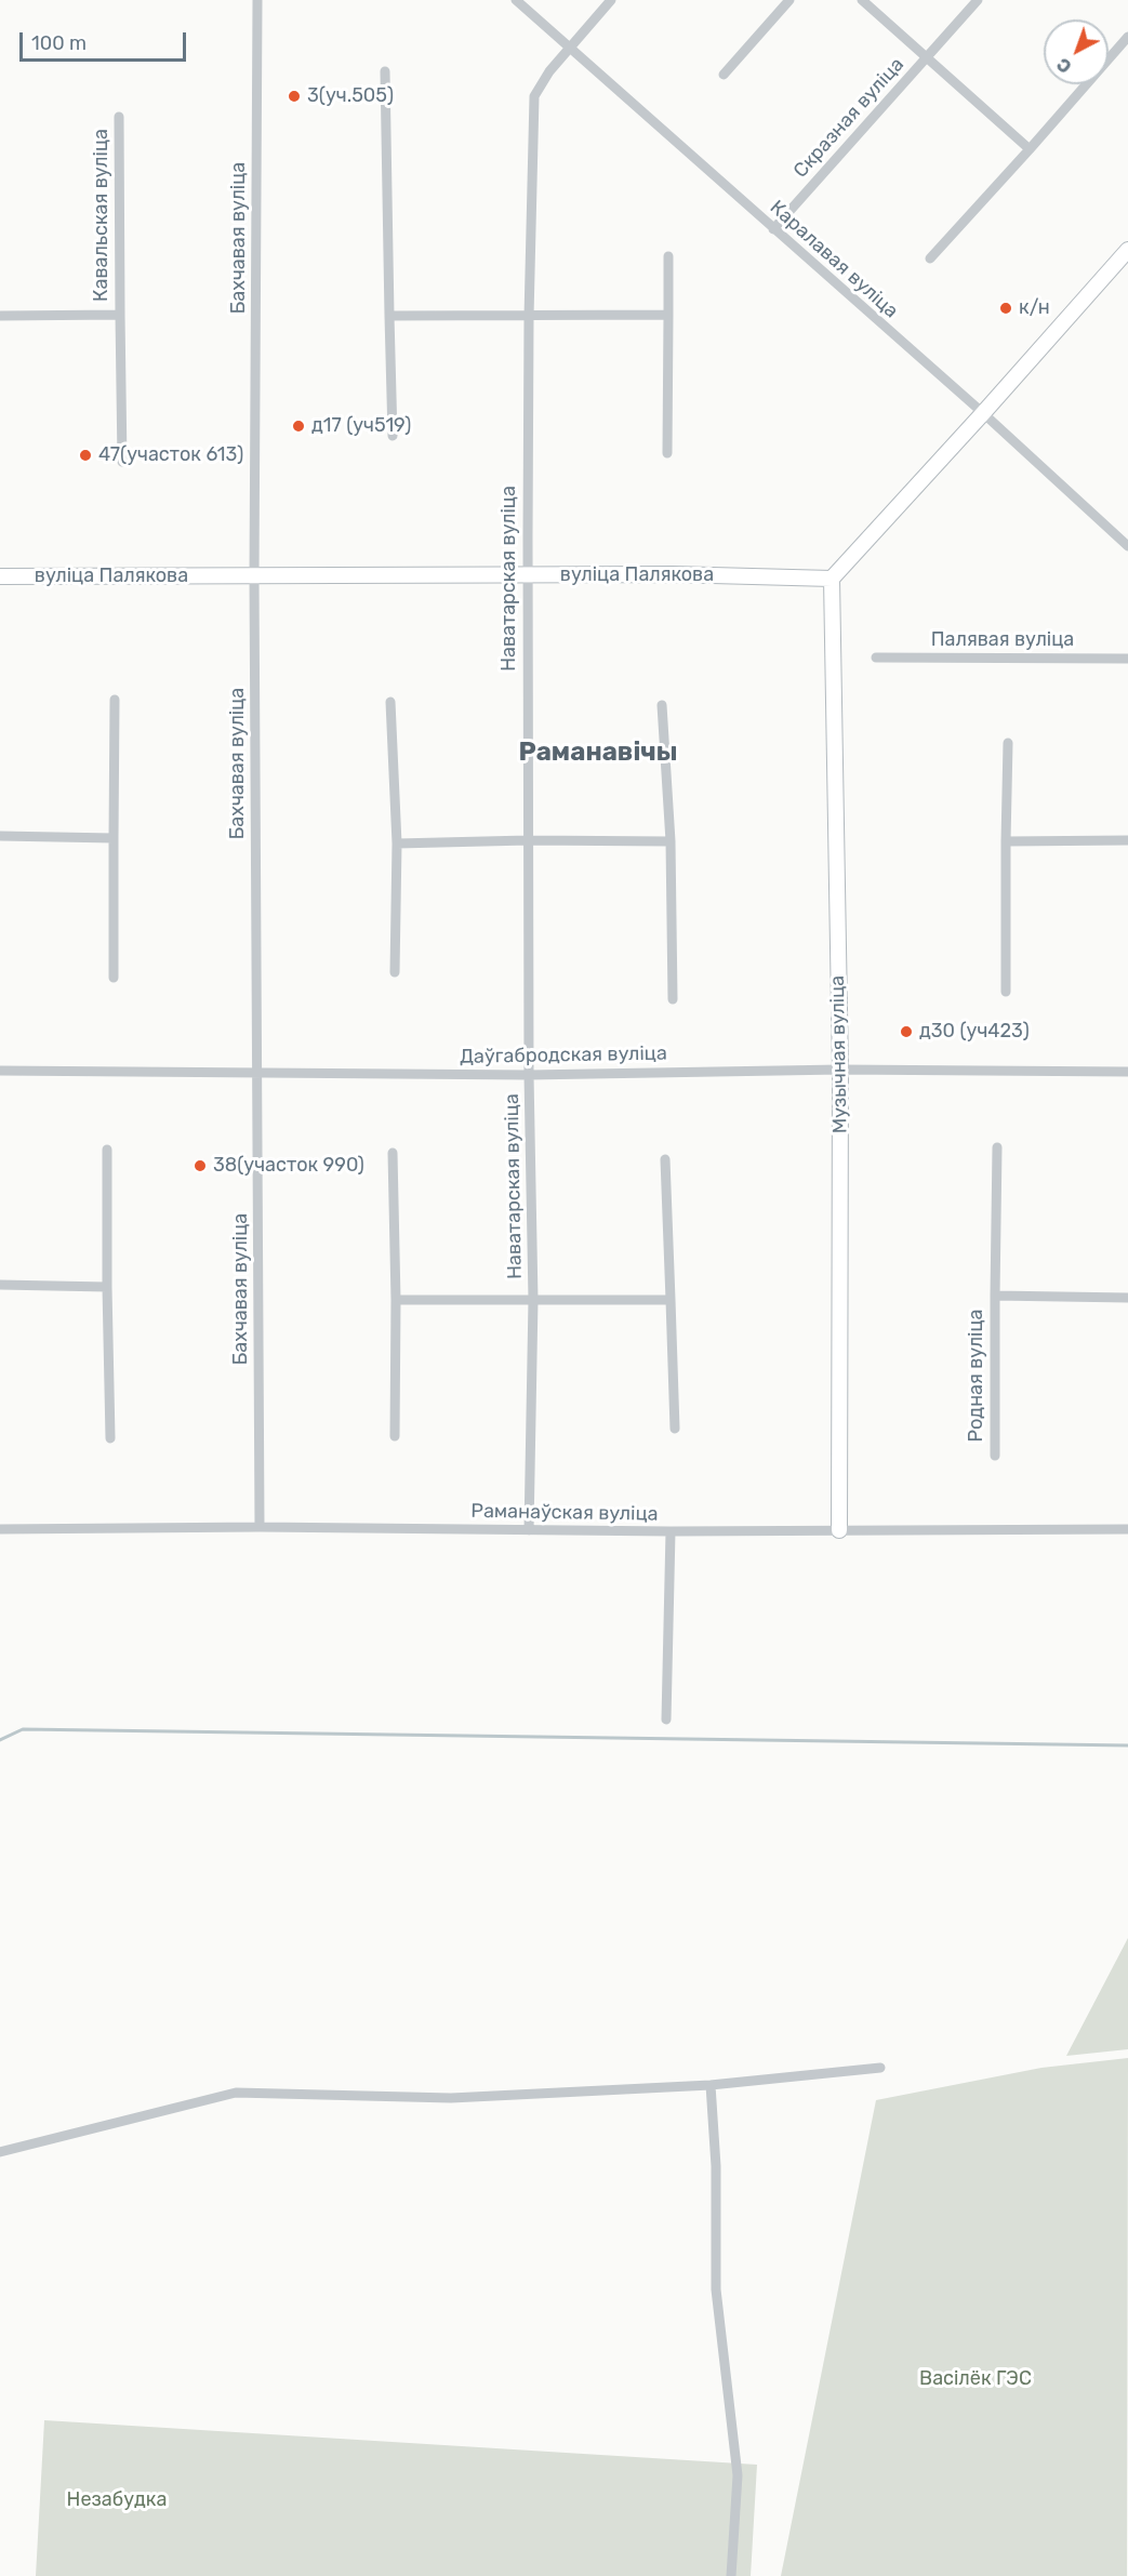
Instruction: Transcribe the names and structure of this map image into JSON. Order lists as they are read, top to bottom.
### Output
{
  "streets": {
    "street": [
      "Скразная вуліца",
      "Кавальская вуліца",
      "Бахчавая вуліца",
      "Каралавая вуліца",
      "вуліца Палякова",
      "Наватарская вуліца",
      "Палявая вуліца",
      "Музычная вуліца",
      "Даўгабродская вуліца",
      "Родная вуліца",
      "Раманаўская вуліца"
    ]
  },
  "crossings": [
    ["Скразная вуліца", "Каралавая вуліца"],
    ["Бахчавая вуліца", "вуліца Палякова"],
    ["Бахчавая вуліца", "Даўгабродская вуліца"],
    ["Бахчавая вуліца", "Раманаўская вуліца"],
    ["Каралавая вуліца", "Наватарская вуліца"],
    ["вуліца Палякова", "Наватарская вуліца"],
    ["вуліца Палякова", "Музычная вуліца"],
    ["Наватарская вуліца", "Даўгабродская вуліца"],
    ["Наватарская вуліца", "Раманаўская вуліца"],
    ["Музычная вуліца", "Даўгабродская вуліца"],
    ["Музычная вуліца", "Раманаўская вуліца"]
  ],
  "districts": ["Раманавічы"],
  "parks": ["Васілёк ГЭС", "Незабудка"],
  "places": [
    "3(уч.505)",
    "к/н",
    "д17 (уч519)",
    "47(участок 613)",
    "д30 (уч423)",
    "38(участок 990)"
  ],
  "scale_bar": "100 m",
  "north": "bottom left"
}
